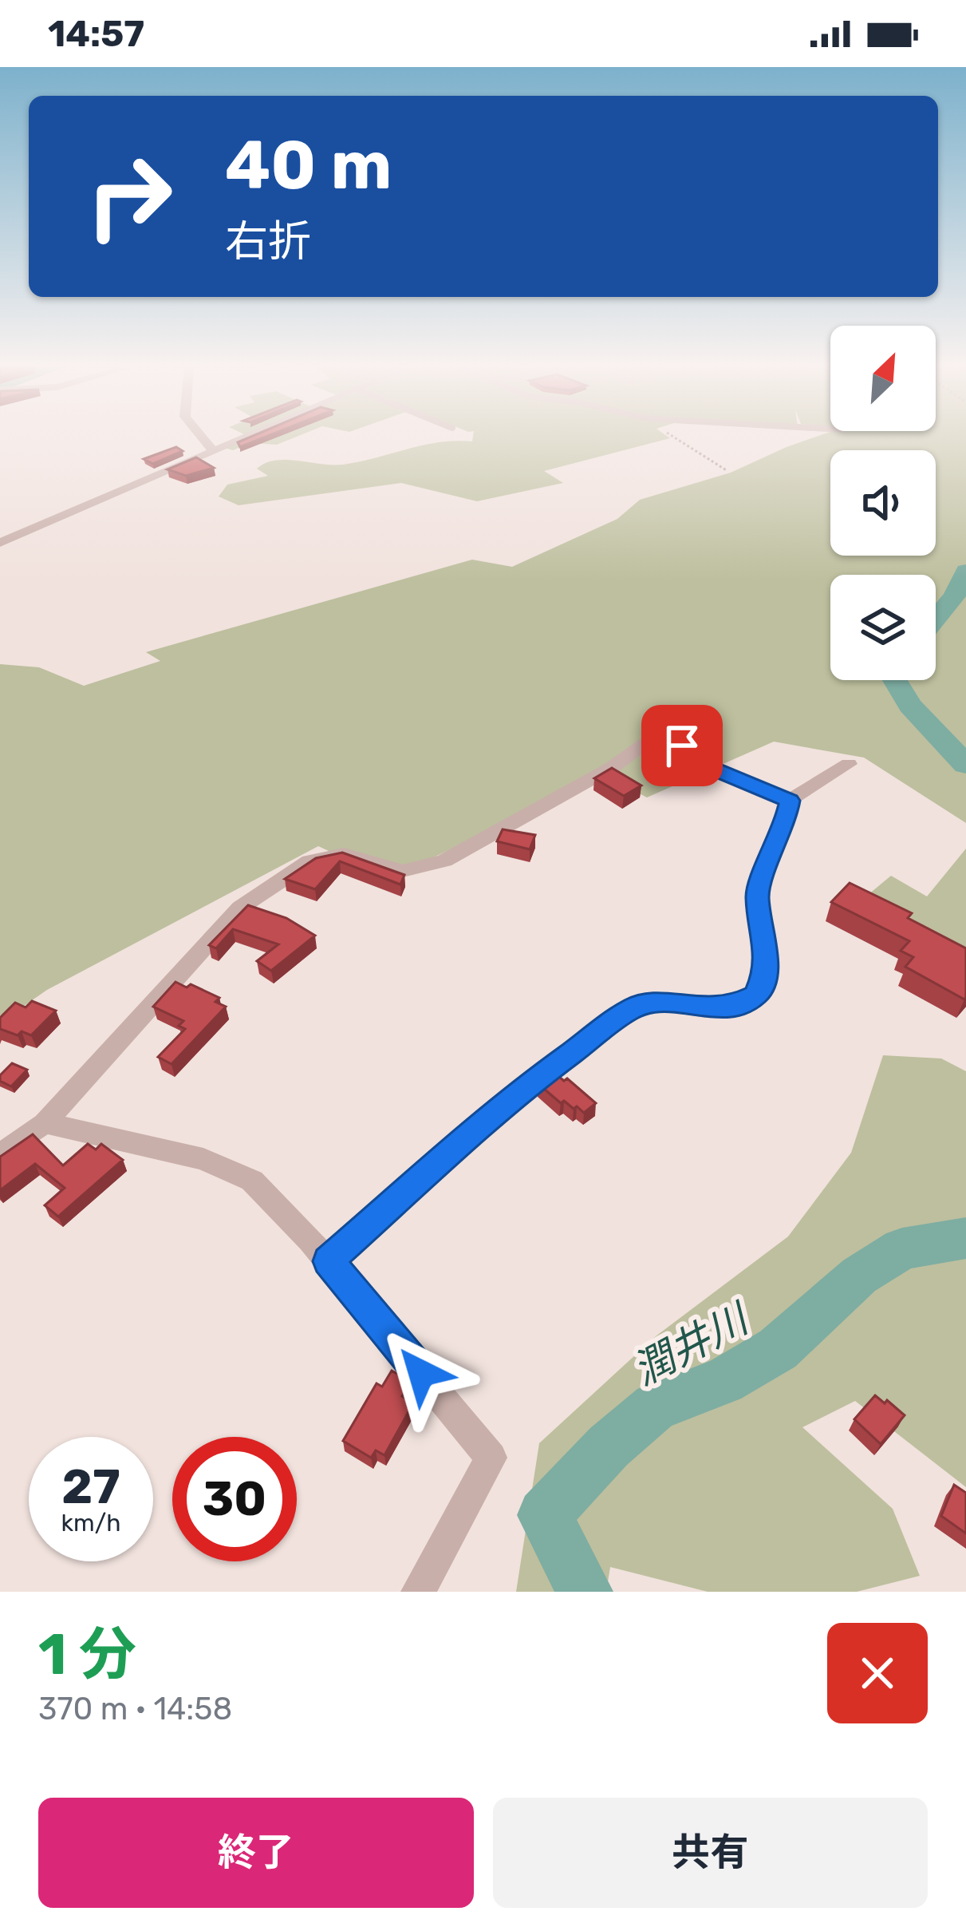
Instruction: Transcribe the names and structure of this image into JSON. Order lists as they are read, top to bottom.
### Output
{
  "water": ["潤井川"],
  "north": "top right",
  "page": {
    "status": "14:57",
    "turn": ["40 m", "右折"],
    "speed": "27 km/h",
    "limit": "30",
    "heading": ["1 分", "370 m · 14:58"],
    "buttons": ["終了", "共有"]
  }
}
